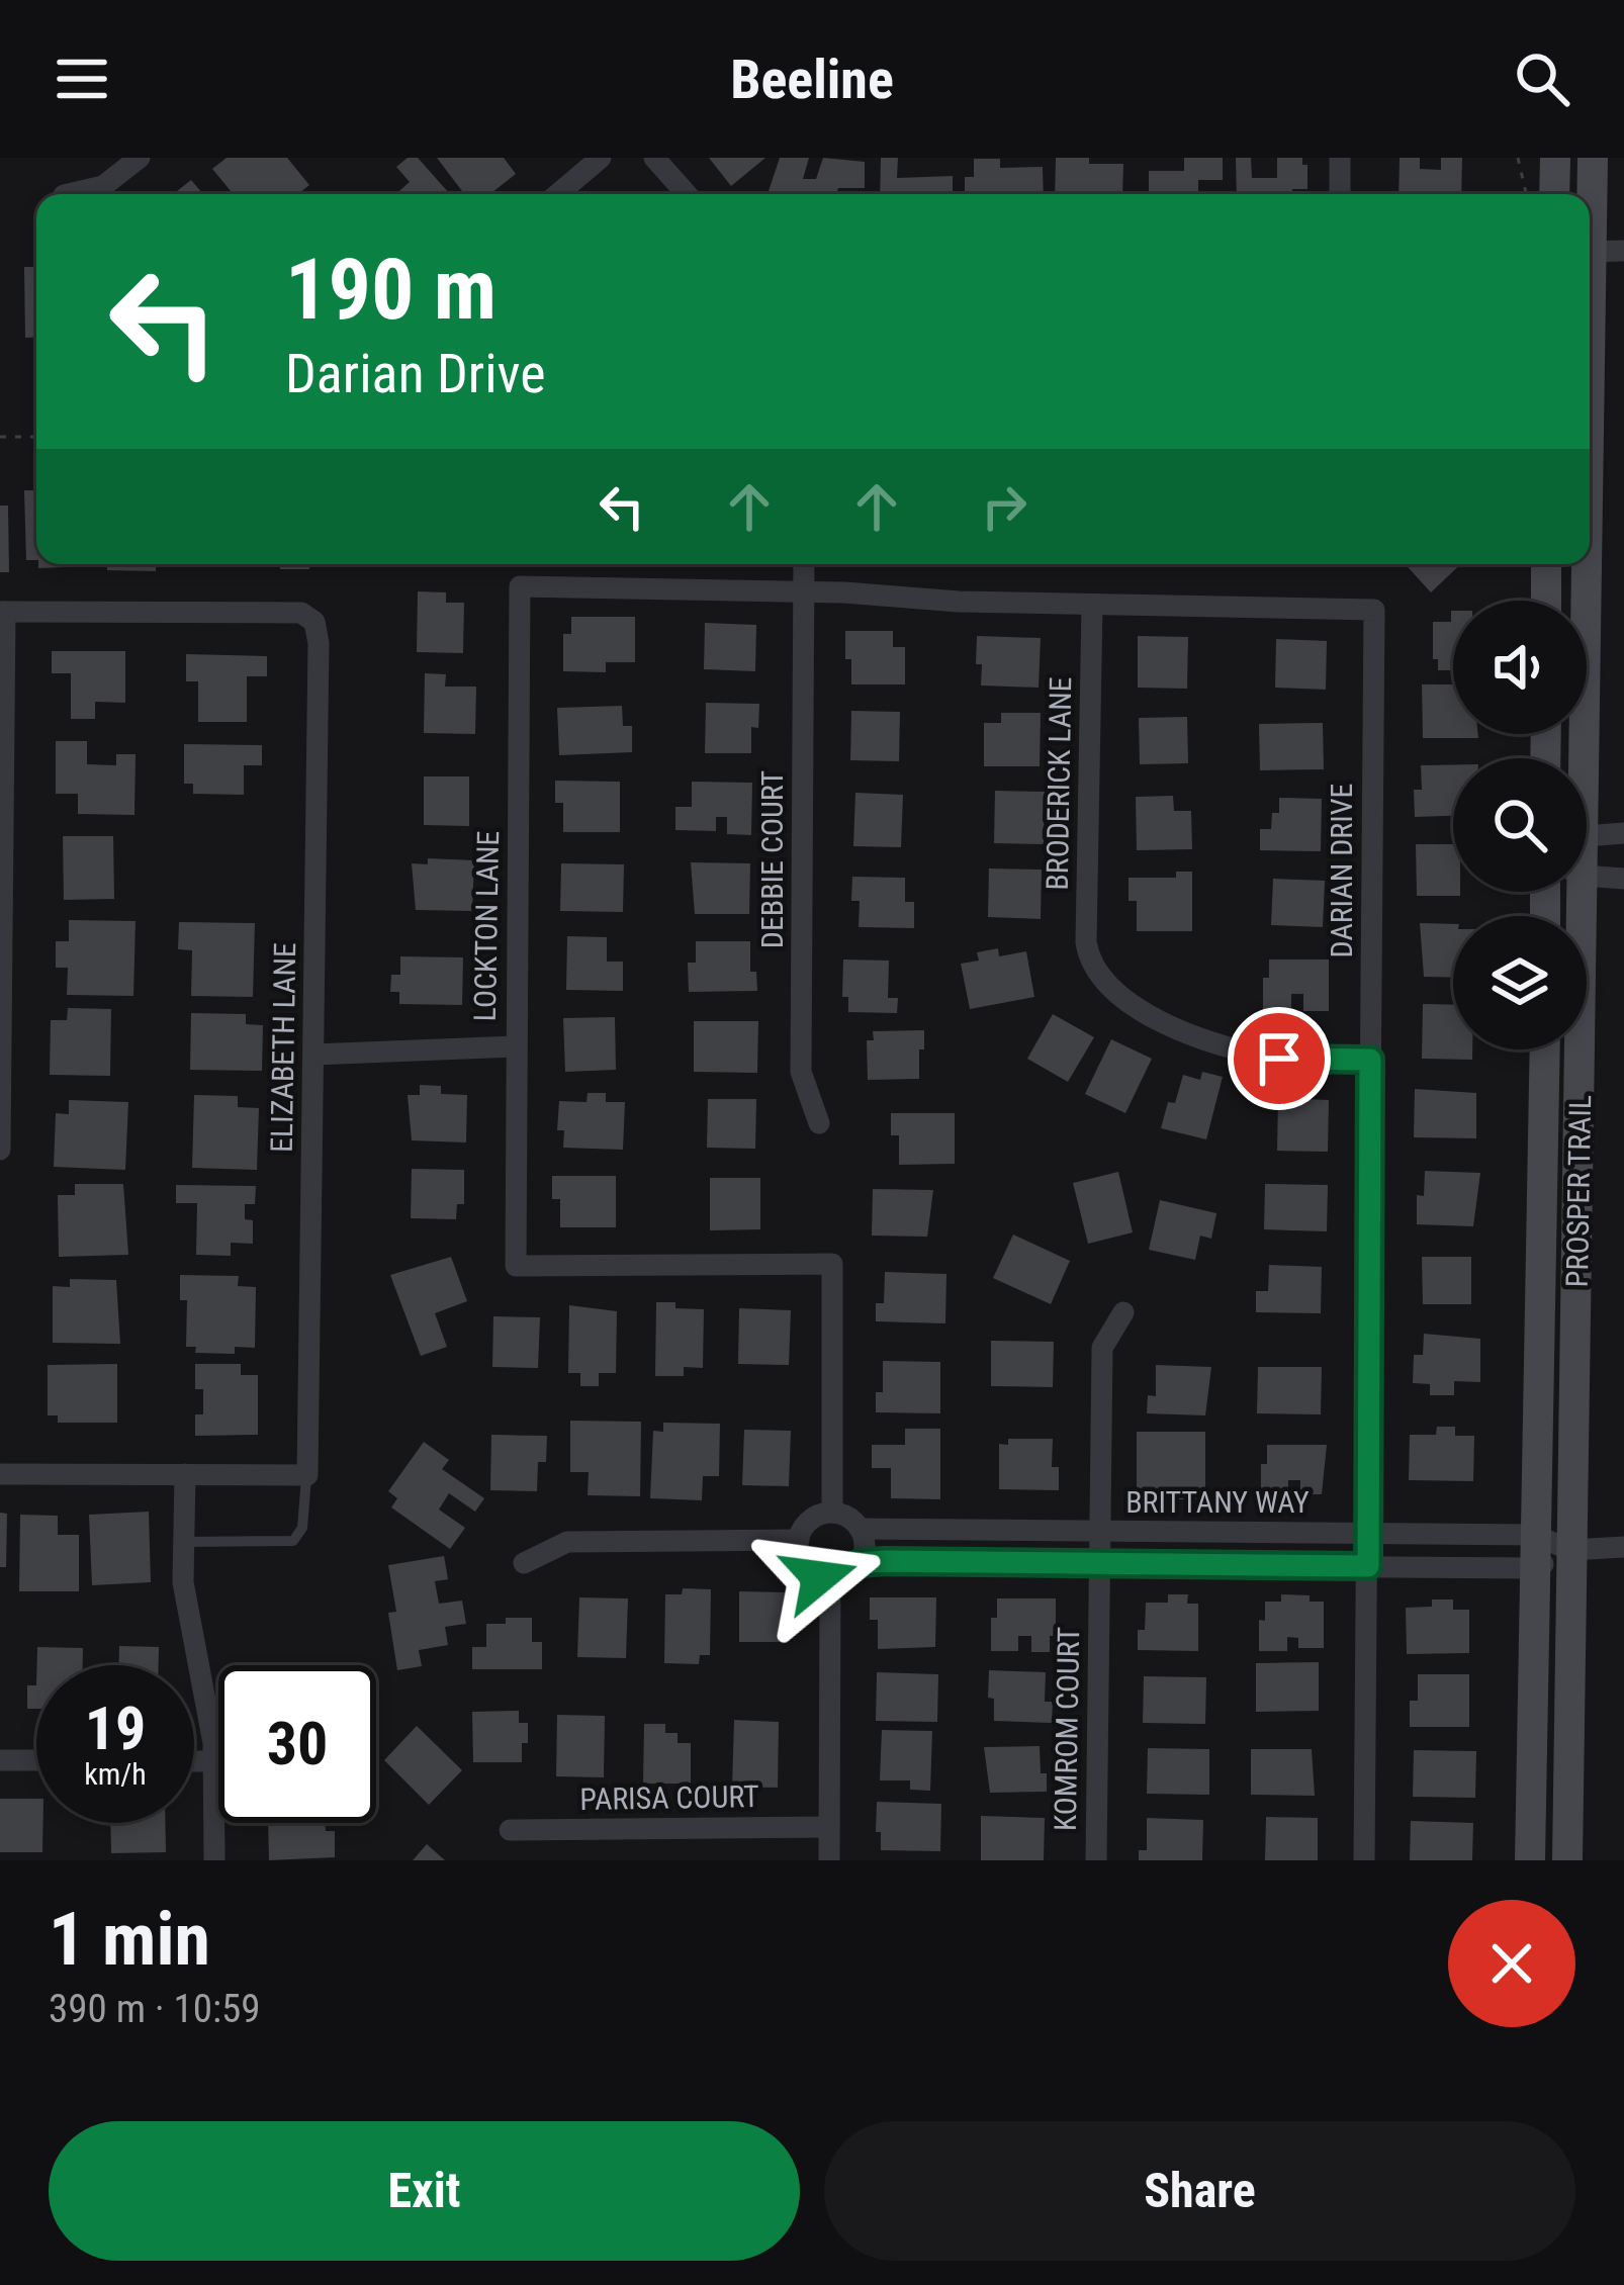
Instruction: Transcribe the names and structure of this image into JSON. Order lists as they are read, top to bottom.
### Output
{
  "streets": {
    "main road": ["PROSPER TRAIL"],
    "street": [
      "BRODERICK LANE",
      "DEBBIE COURT",
      "DARIAN DRIVE",
      "LOCKTON LANE",
      "ELIZABETH LANE",
      "BRITTANY WAY",
      "KOMROM COURT",
      "PARISA COURT"
    ]
  },
  "crossings": [
    ["BRODERICK LANE", "DARIAN DRIVE"],
    ["DEBBIE COURT", "LOCKTON LANE"],
    ["DARIAN DRIVE", "BRITTANY WAY"],
    ["LOCKTON LANE", "BRITTANY WAY"],
    ["PROSPER TRAIL", "BRITTANY WAY"],
    ["BRITTANY WAY", "KOMROM COURT"]
  ],
  "page": {
    "header": "Beeline",
    "turn": ["190 m", "Darian Drive"],
    "speed": "19 km/h",
    "limit": "30",
    "heading": ["1 min", "390 m · 10:59"],
    "buttons": ["Exit", "Share"]
  }
}
